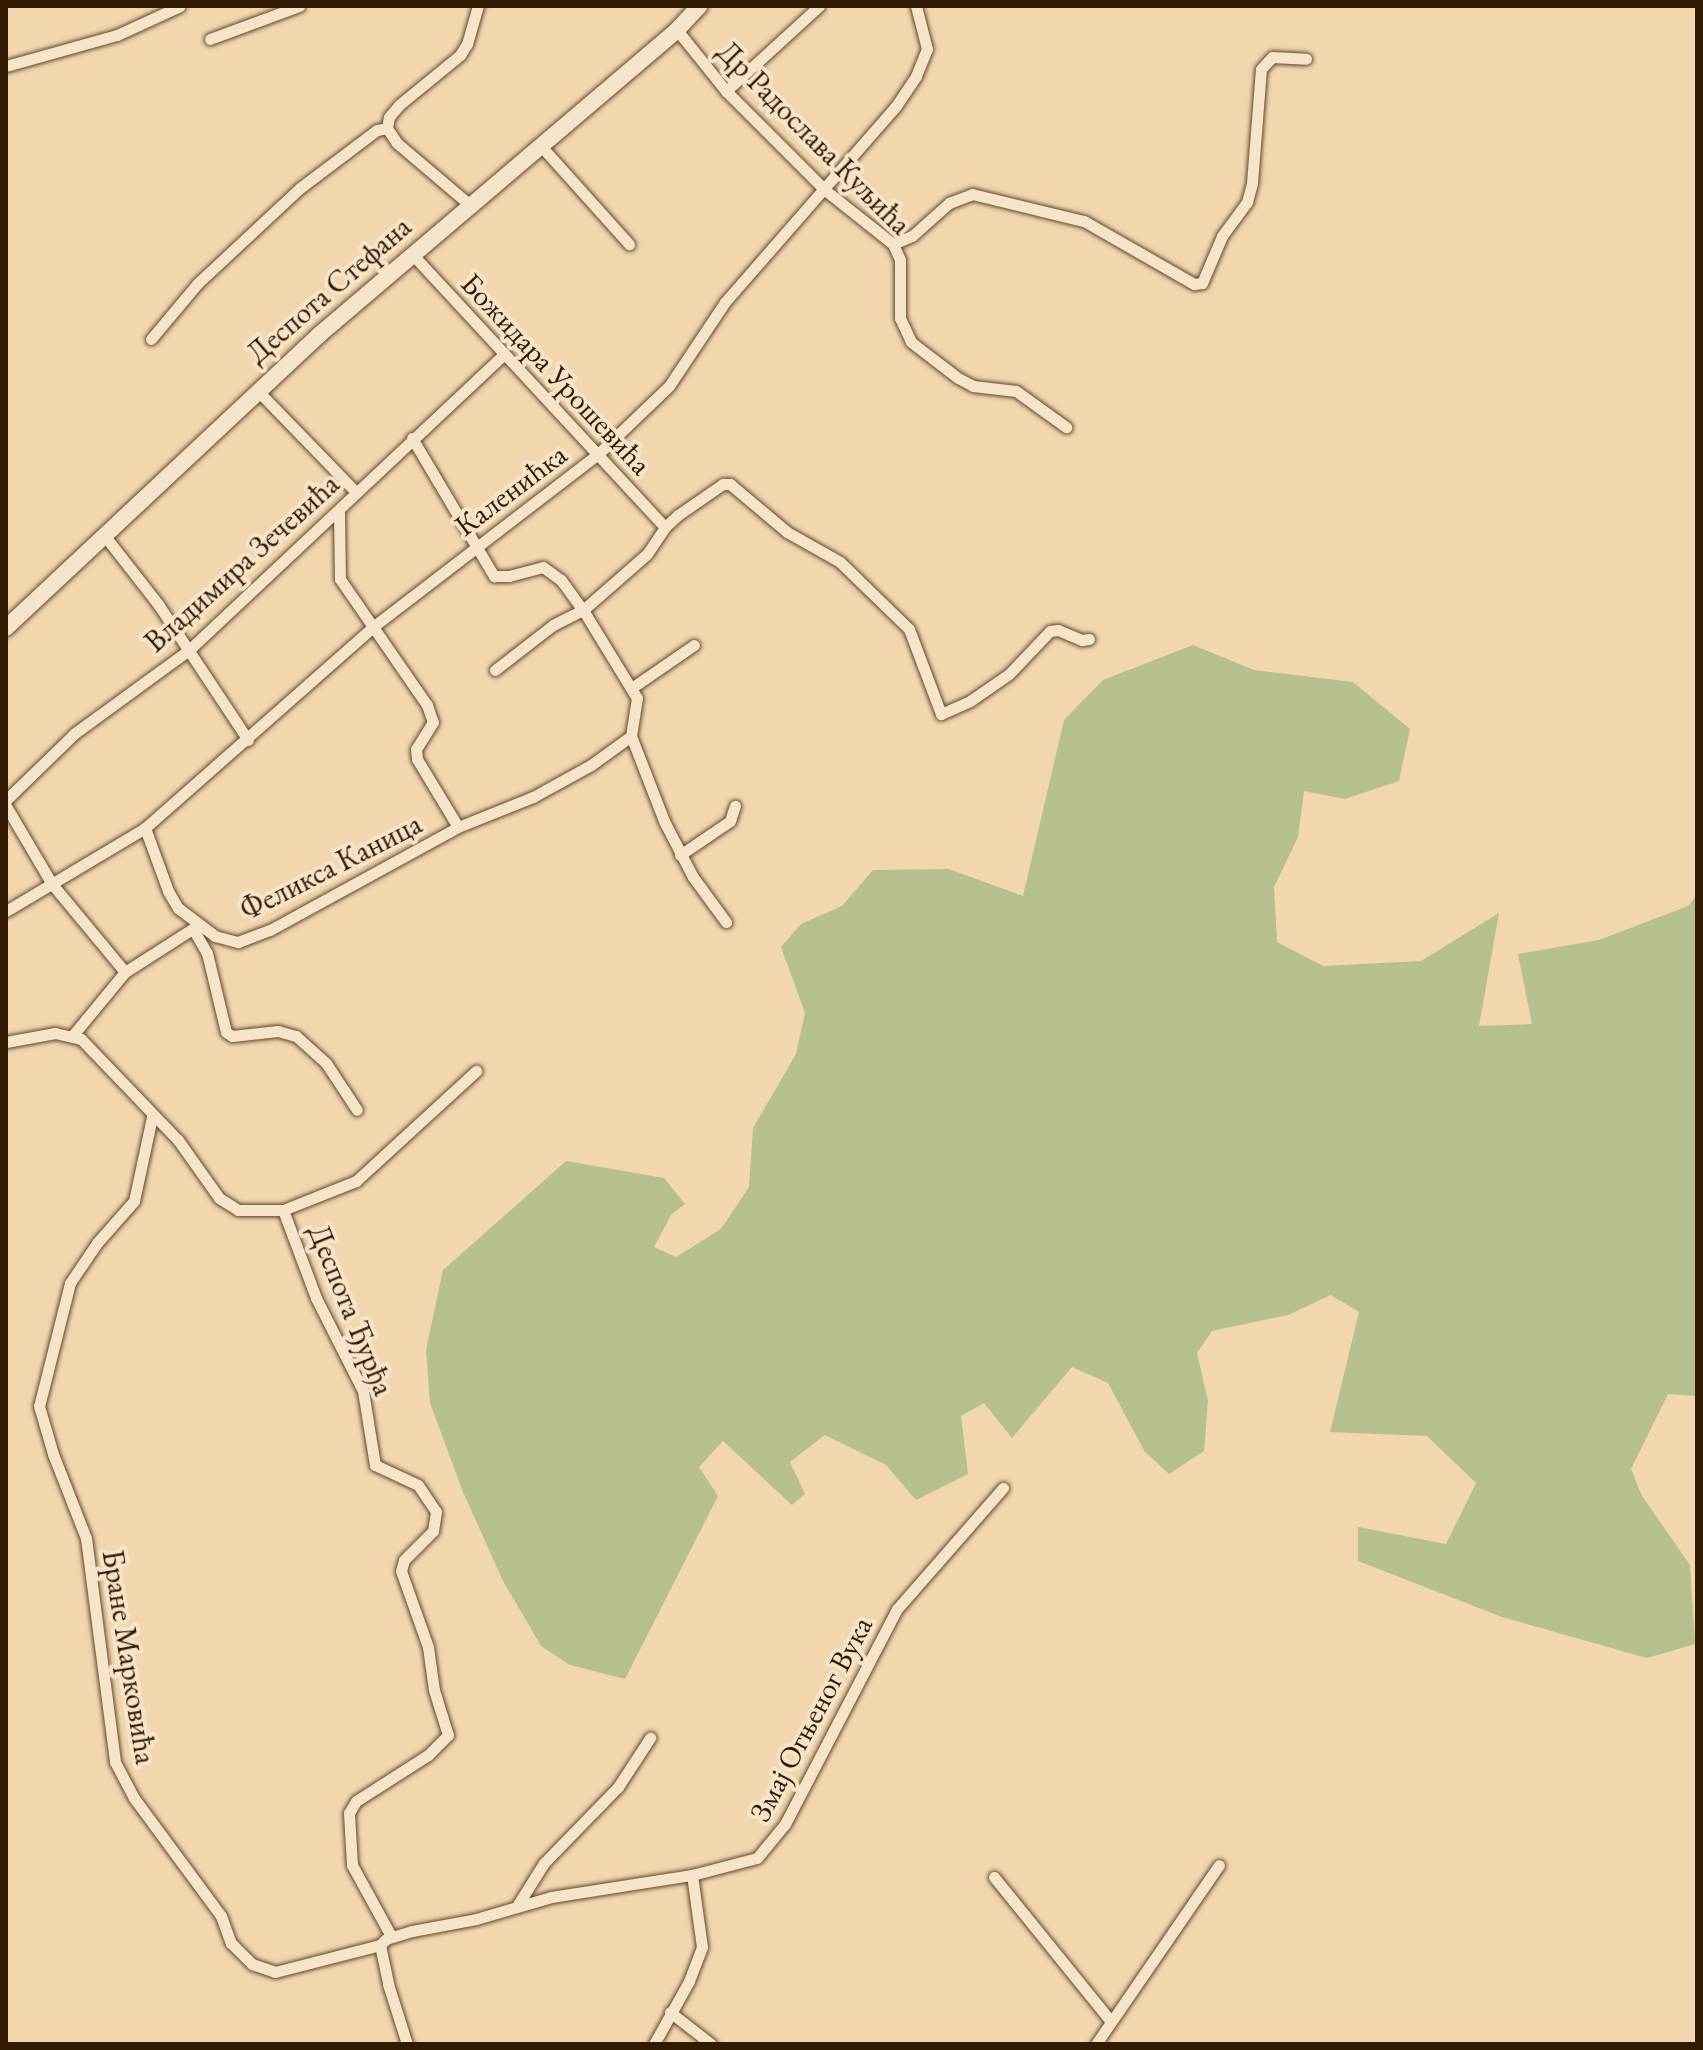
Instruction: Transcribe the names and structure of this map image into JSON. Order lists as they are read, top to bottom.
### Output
{
  "streets": {
    "main road": ["Деспота Стефана"],
    "street": [
      "Др Радослава Куљића",
      "Божидара Урошевића",
      "Каленићка",
      "Владимира Зечевића",
      "Феликса Каница",
      "Деспота Ђурђа",
      "Бране Марковића",
      "Змај Огњеног Вука"
    ]
  },
  "crossings": [
    ["Др Радослава Куљића", "Деспота Стефана"],
    ["Др Радослава Куљића", "Каленићка"],
    ["Деспота Стефана", "Божидара Урошевића"],
    ["Божидара Урошевића", "Каленићка"],
    ["Божидара Урошевића", "Владимира Зечевића"],
    ["Деспота Ђурђа", "Змај Огњеног Вука"],
    ["Бране Марковића", "Змај Огњеног Вука"]
  ]
}
